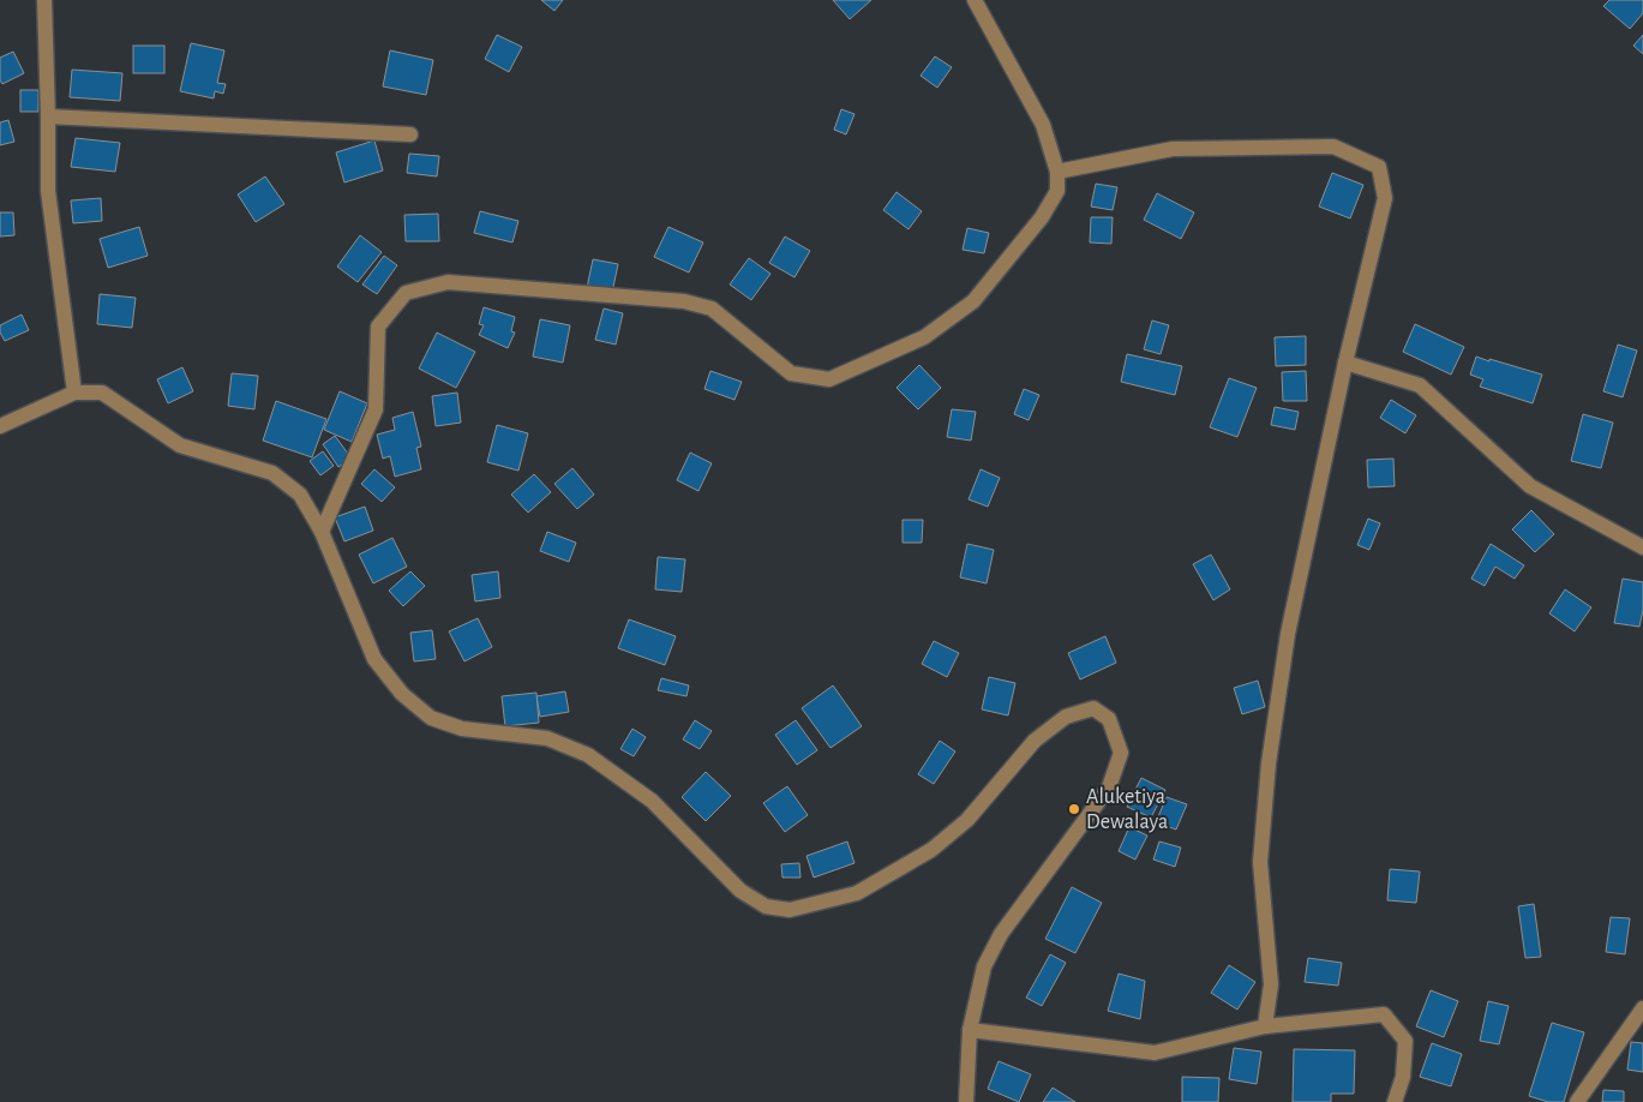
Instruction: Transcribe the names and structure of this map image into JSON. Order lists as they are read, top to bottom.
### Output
{
  "places": ["Aluketiya Dewalaya"]
}
